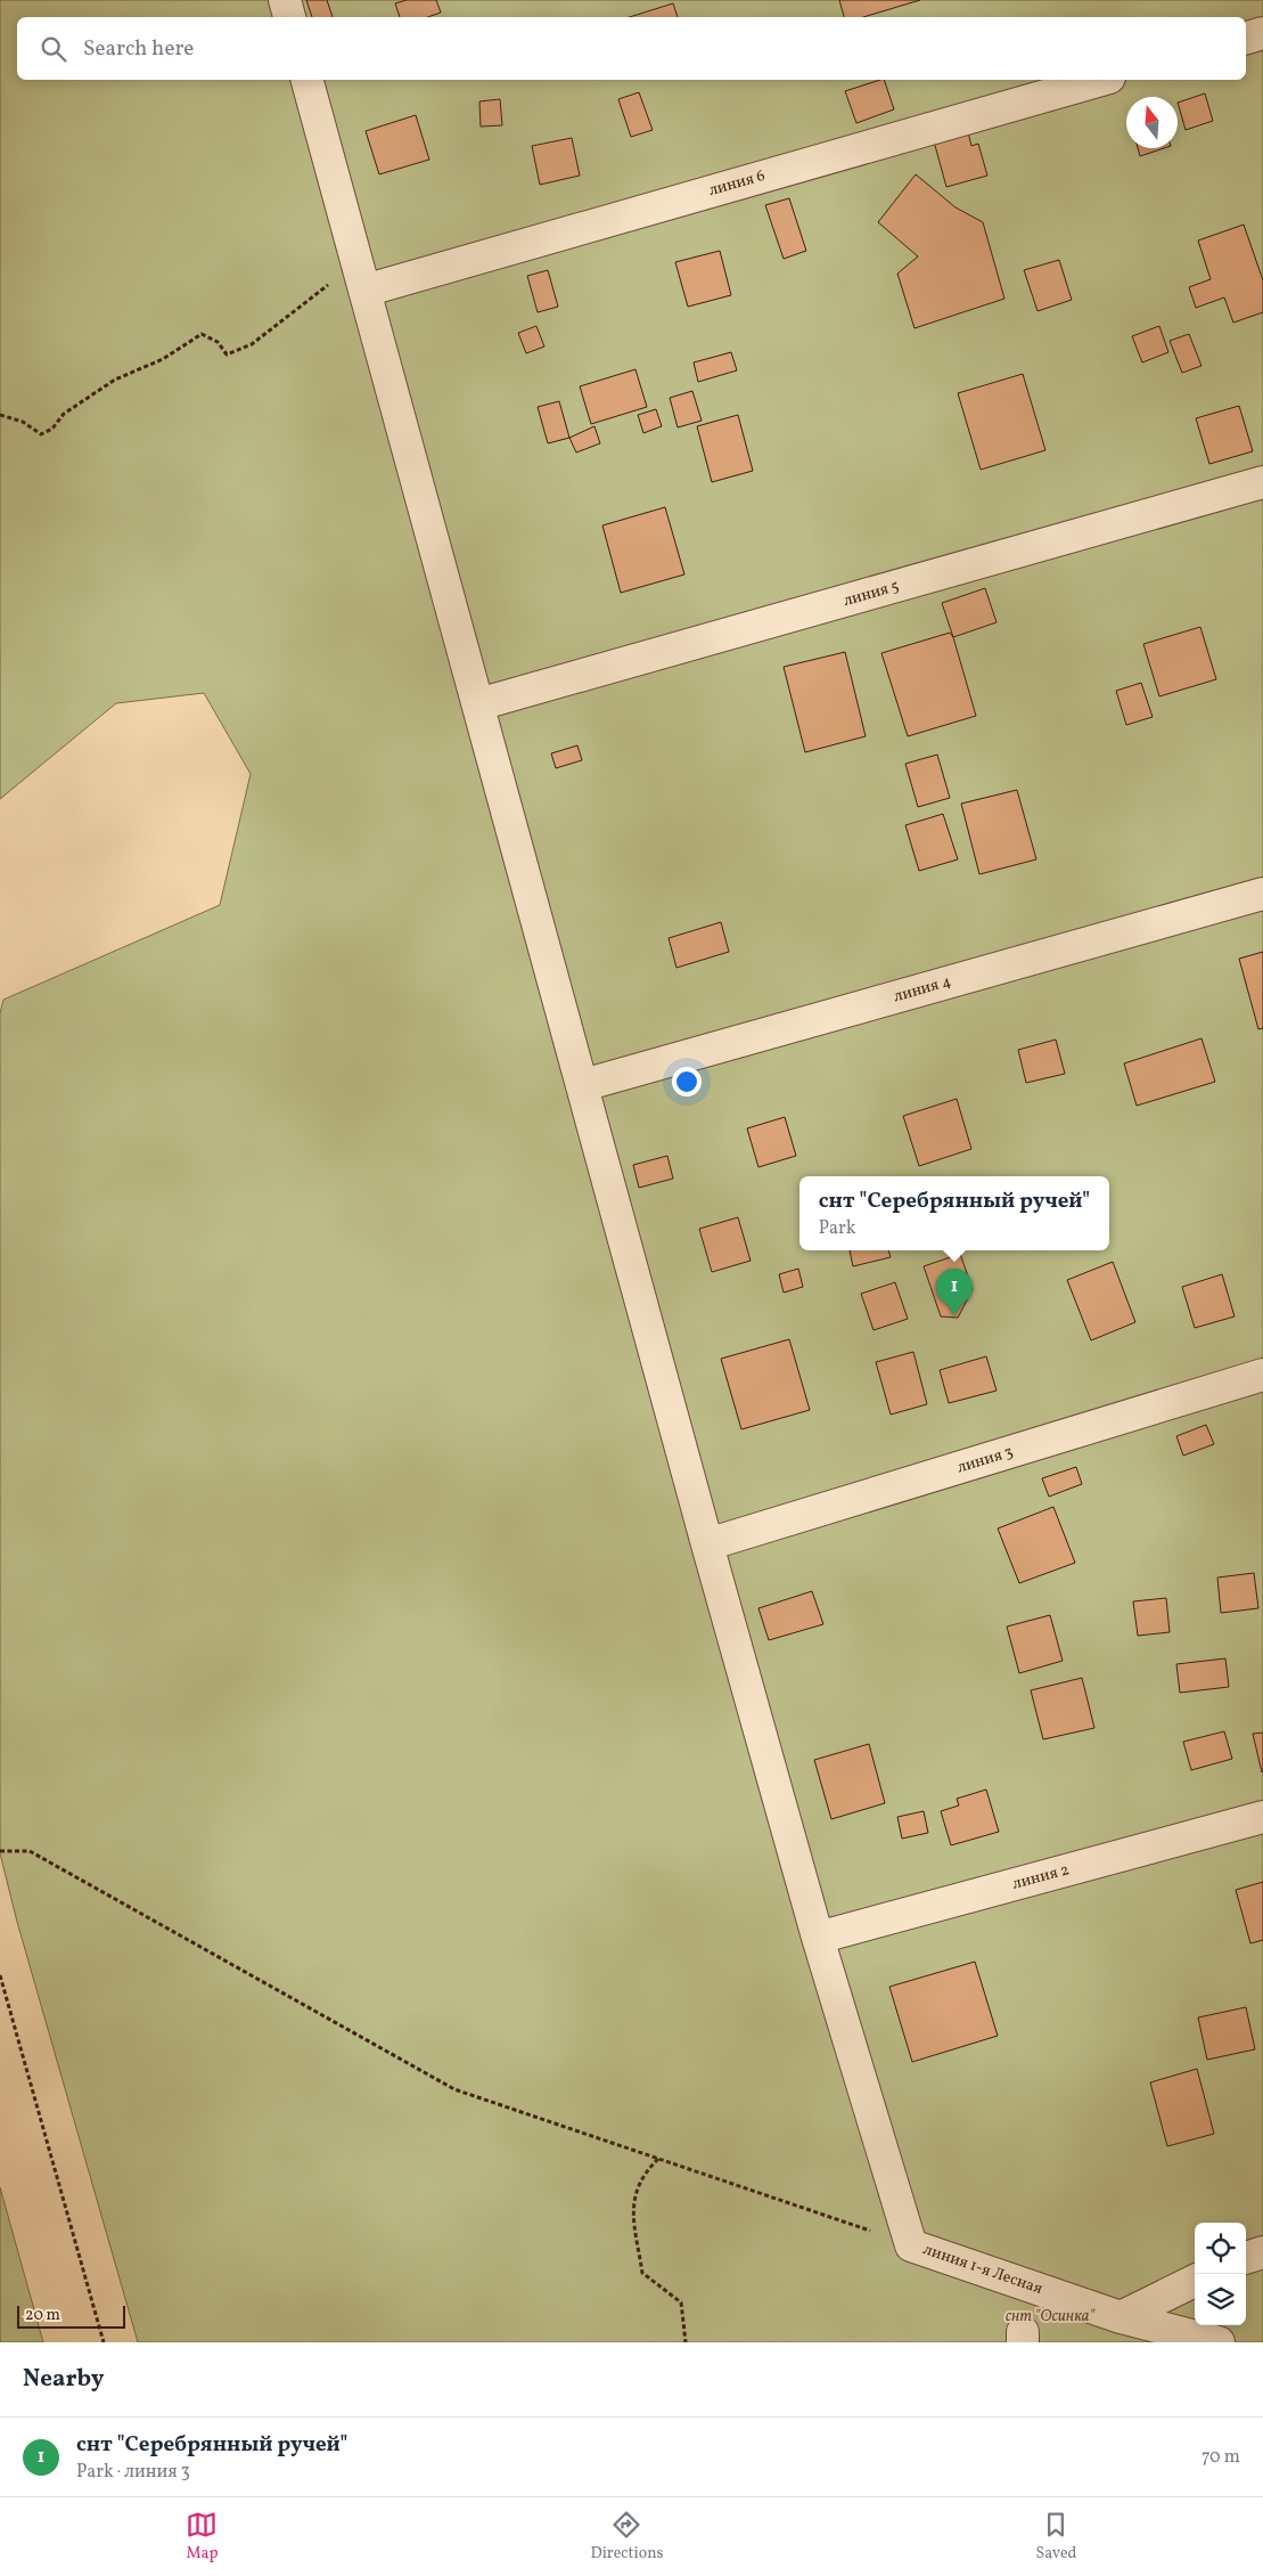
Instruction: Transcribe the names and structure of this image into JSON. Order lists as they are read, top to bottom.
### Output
{
  "streets": {
    "street": [
      "линия 6",
      "линия 5",
      "линия 4",
      "линия 3",
      "линия 2",
      "линия 1-я Лесная"
    ]
  },
  "parks": ["снт \"Осинка\""],
  "scale_bar": "20 m",
  "north": "top",
  "page": {
    "search": "Search here",
    "popup": ["снт \"Серебрянный ручей\"", "Park"],
    "pins": "1",
    "scale": "20 m",
    "heading": "Nearby",
    "list": [
      {
        "mark": "1",
        "name": "снт \"Серебрянный ручей\"",
        "note": "Park · линия 3",
        "value": "70 m"
      }
    ],
    "nav": ["Map", "Directions", "Saved"]
  }
}
